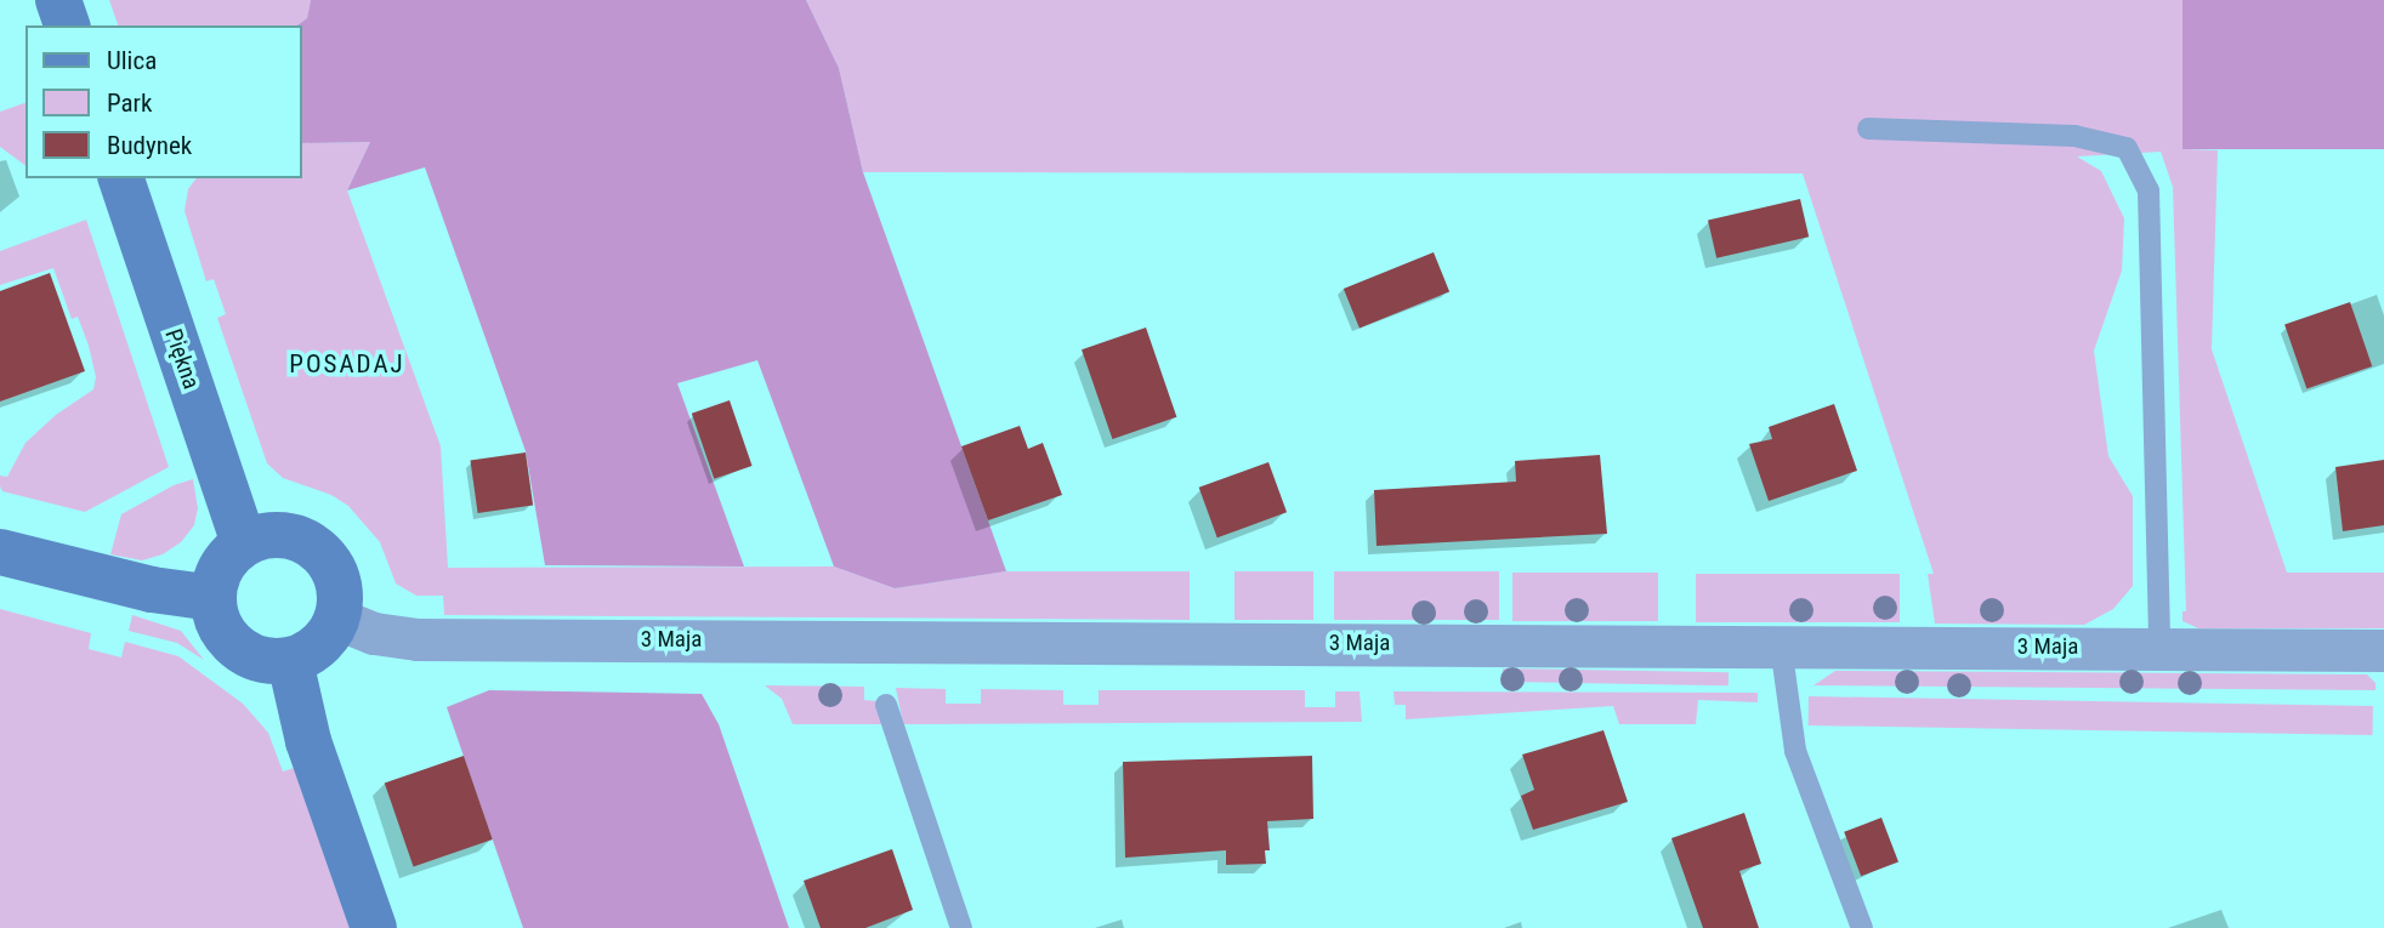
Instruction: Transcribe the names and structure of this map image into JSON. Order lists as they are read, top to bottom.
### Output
{
  "streets": {
    "street": ["Piękna", "3 Maja"]
  },
  "crossings": [
    ["Piękna", "3 Maja"]
  ],
  "districts": ["POSADAJ"],
  "legend": ["Ulica", "Park", "Budynek"]
}
